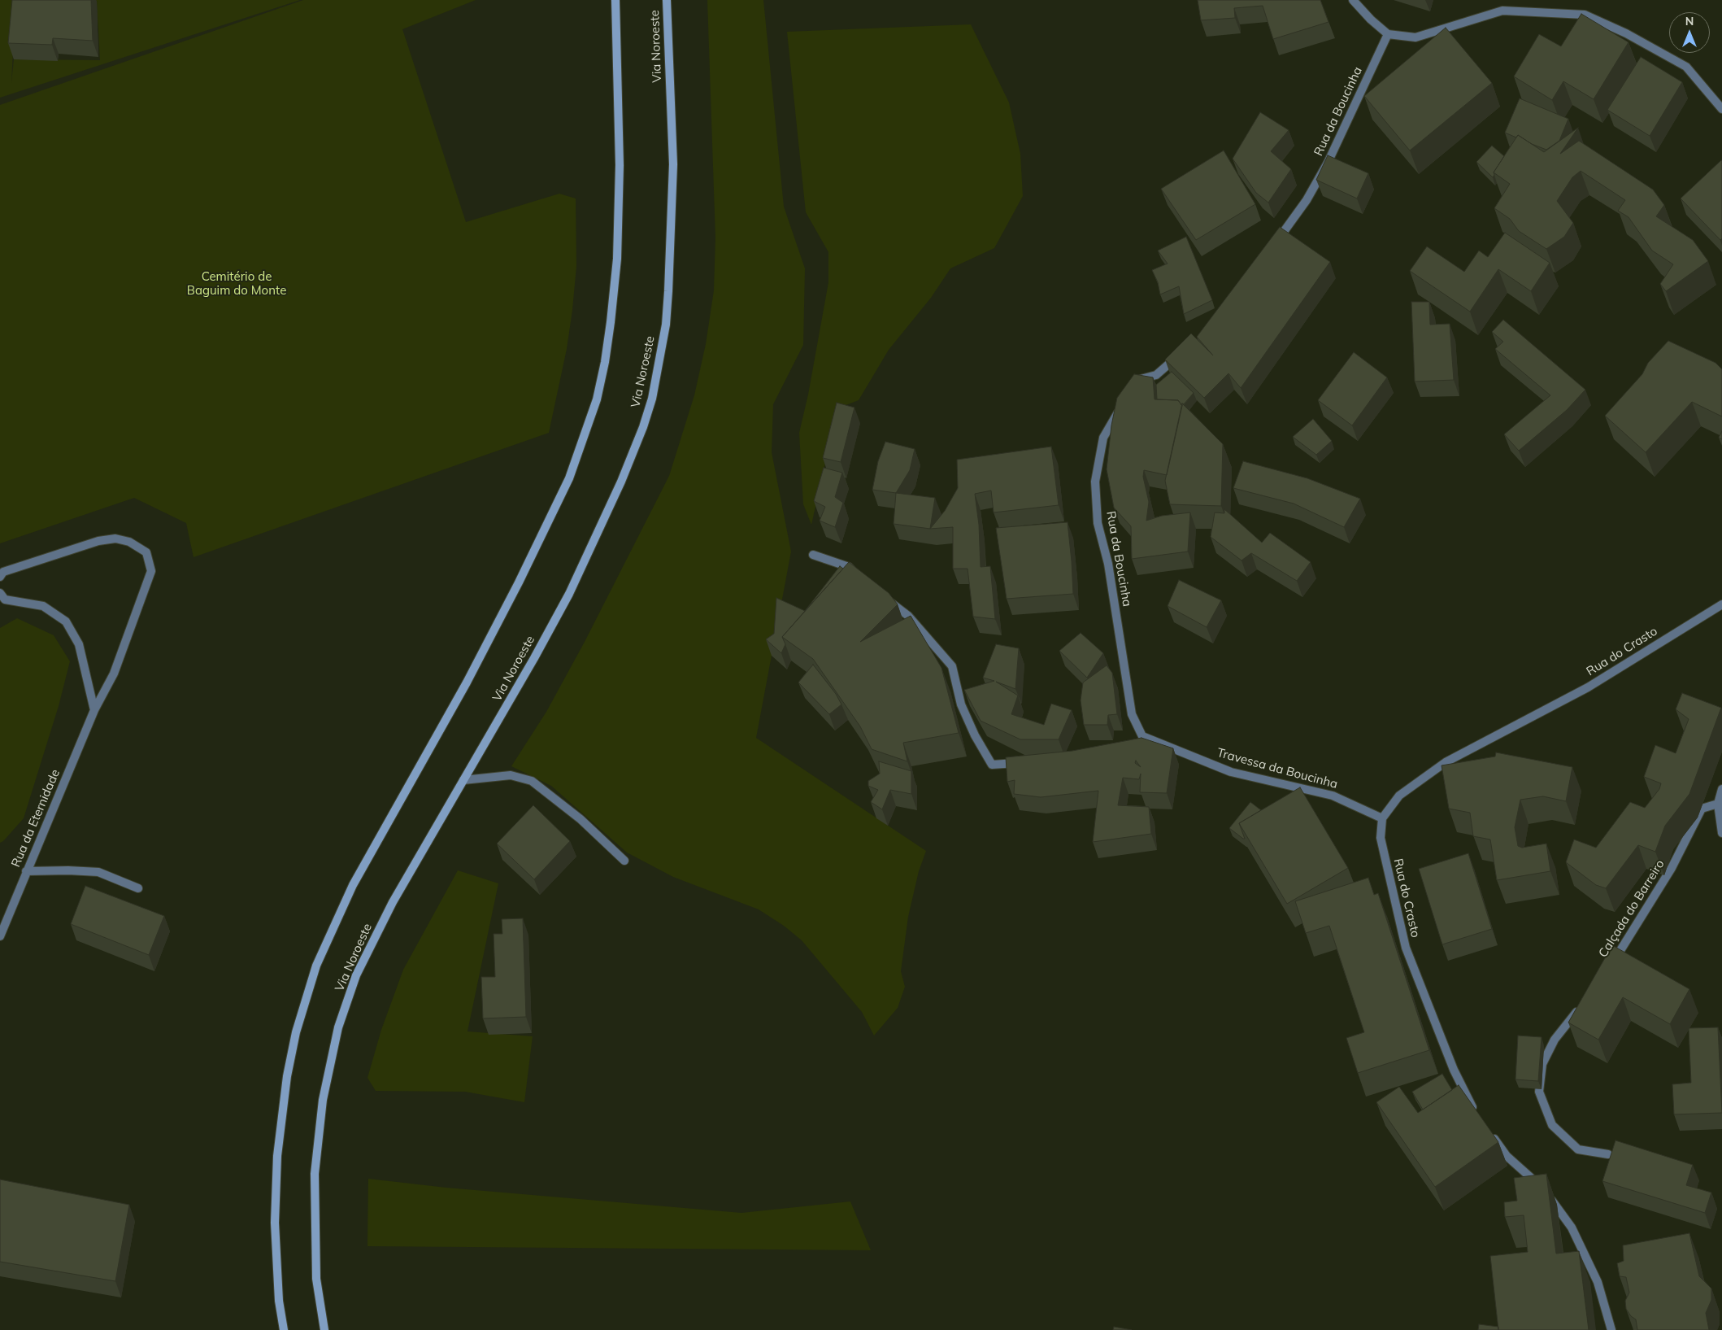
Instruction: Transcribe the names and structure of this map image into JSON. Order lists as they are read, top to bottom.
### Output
{
  "streets": {
    "main road": ["Via Noroeste"],
    "street": [
      "Rua da Boucinha",
      "Rua do Crasto",
      "Travessa da Boucinha",
      "Rua da Eternidade",
      "Calçada do Barreiro"
    ]
  },
  "crossings": [
    ["Rua da Boucinha", "Travessa da Boucinha"],
    ["Rua do Crasto", "Travessa da Boucinha"]
  ],
  "parks": ["Cemitério de Baguim do Monte"],
  "north": "top"
}
